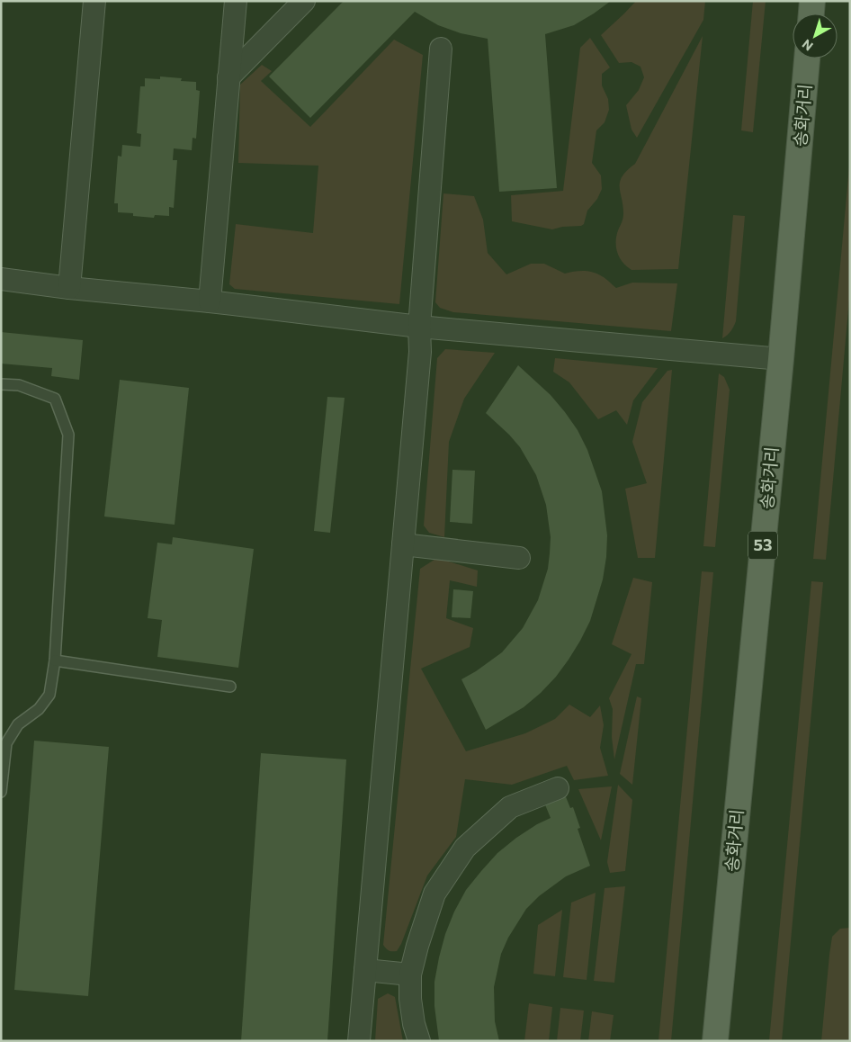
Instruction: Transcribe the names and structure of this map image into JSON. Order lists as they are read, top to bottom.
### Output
{
  "streets": {
    "main road": ["송화거리", "53"]
  },
  "north": "bottom left"
}
